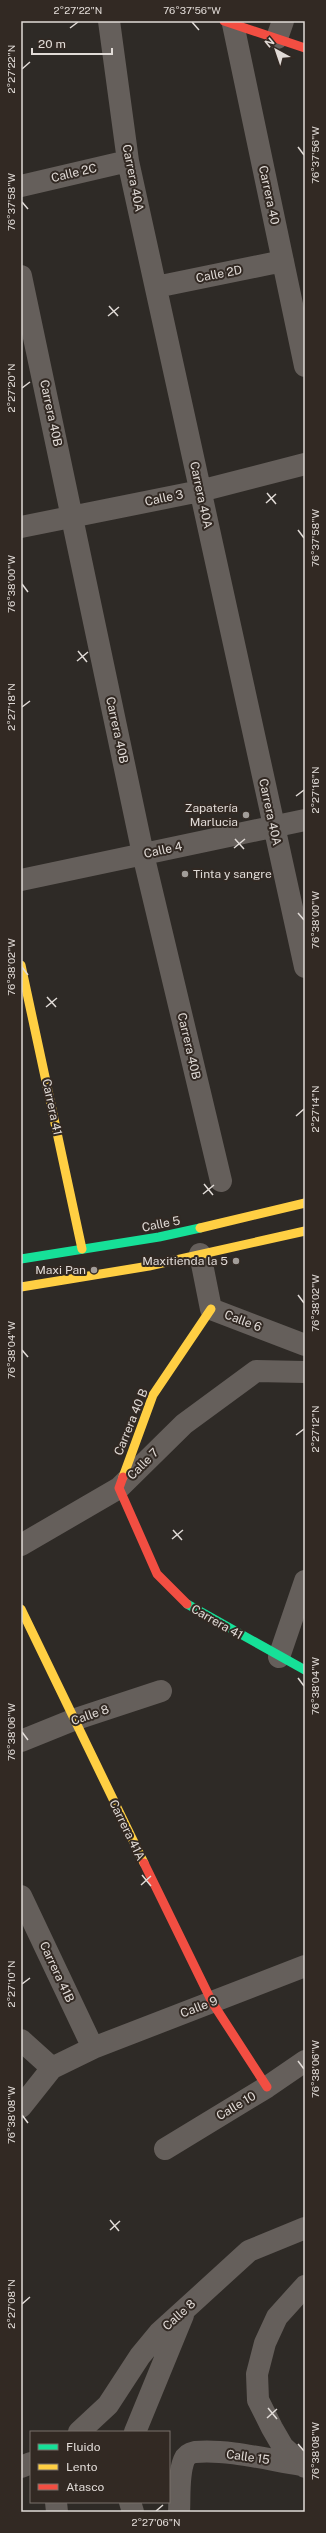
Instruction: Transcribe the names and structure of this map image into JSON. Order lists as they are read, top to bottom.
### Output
{
  "streets": {
    "street": [
      "Calle 2C",
      "Carrera 40A",
      "Carrera 40",
      "Calle 2D",
      "Carrera 40B",
      "Calle 3",
      "Calle 4",
      "Carrera 41",
      "Calle 5",
      "Calle 6",
      "Carrera 40 B",
      "Calle 7",
      "Calle 8",
      "Carrera 41A",
      "Carrera 41B",
      "Calle 9",
      "Calle 10",
      "Calle 15"
    ]
  },
  "crossings": [
    ["Calle 2C", "Carrera 40A"],
    ["Carrera 40A", "Calle 2D"],
    ["Carrera 40A", "Calle 3"],
    ["Carrera 40A", "Calle 4"],
    ["Carrera 40", "Calle 2D"],
    ["Carrera 40B", "Calle 3"],
    ["Carrera 40B", "Calle 4"],
    ["Carrera 41", "Calle 5"],
    ["Carrera 41", "Carrera 40 B"],
    ["Carrera 41", "Calle 7"],
    ["Calle 6", "Carrera 40 B"],
    ["Carrera 40 B", "Calle 7"],
    ["Calle 8", "Carrera 41A"],
    ["Carrera 41A", "Calle 9"],
    ["Carrera 41A", "Calle 10"],
    ["Carrera 41B", "Calle 9"]
  ],
  "places": [
    "Zapatería Marlucia",
    "Tinta y sangre",
    "Maxitienda la 5",
    "Maxi Pan"
  ],
  "legend": ["Fluido", "Lento", "Atasco"],
  "scale_bar": "20 m",
  "north": "top left",
  "coordinates": [
    "2°27'22\"N",
    "76°37'56\"W",
    "76°37'58\"W",
    "2°27'20\"N",
    "76°38'00\"W",
    "2°27'18\"N",
    "2°27'16\"N",
    "76°38'02\"W",
    "2°27'14\"N",
    "76°38'04\"W",
    "2°27'12\"N",
    "76°38'06\"W",
    "2°27'10\"N",
    "76°38'08\"W",
    "2°27'08\"N",
    "2°27'06\"N"
  ]
}
